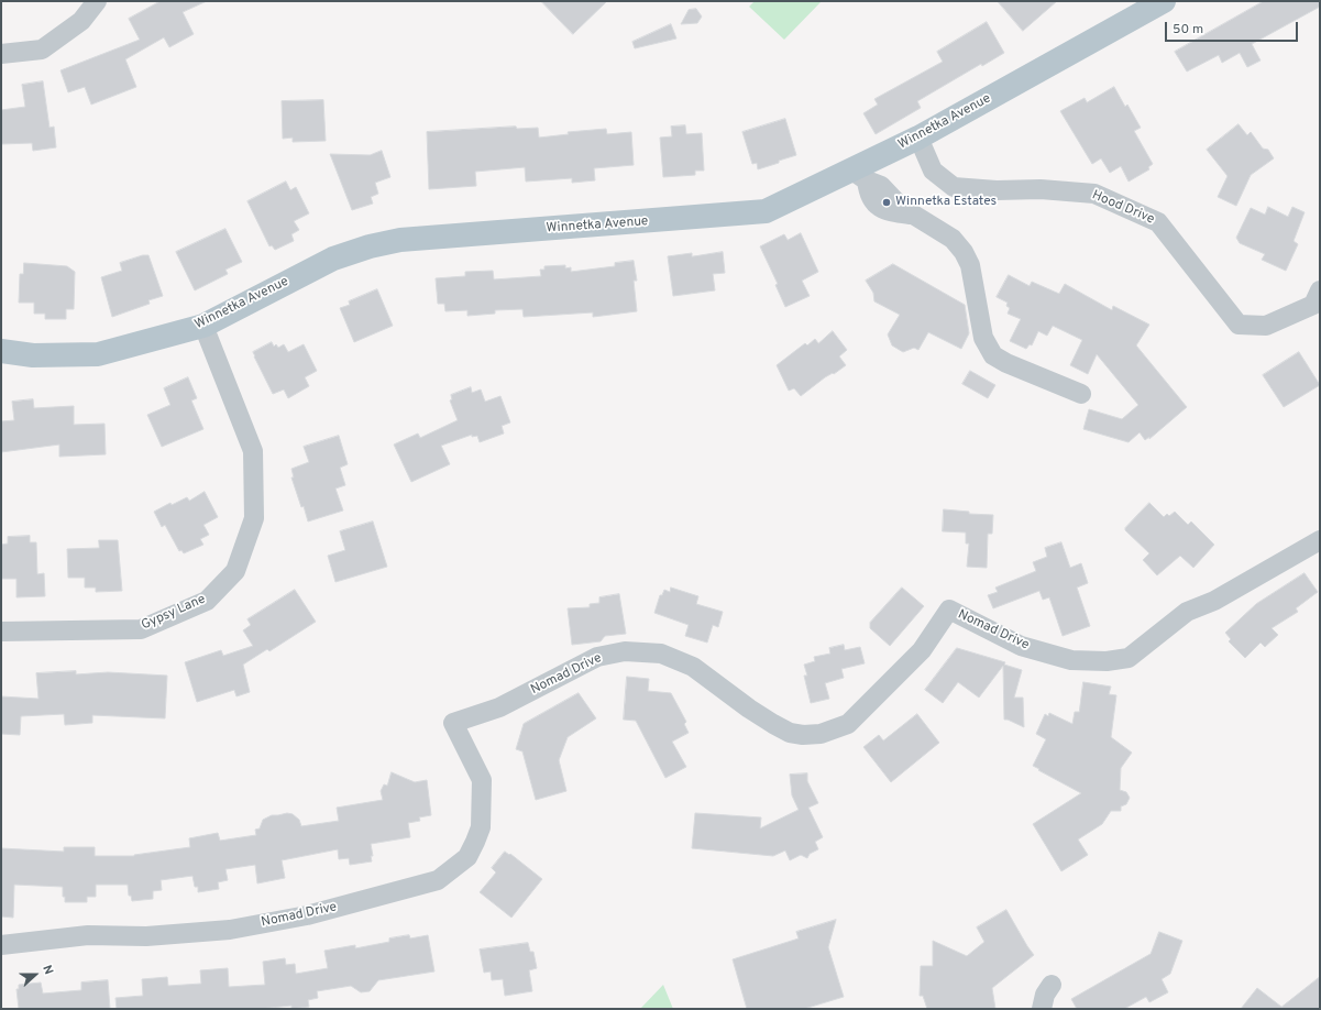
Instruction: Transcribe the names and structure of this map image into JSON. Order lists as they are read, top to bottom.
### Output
{
  "streets": {
    "main road": ["Winnetka Avenue"],
    "street": ["Hood Drive", "Gypsy Lane", "Nomad Drive"]
  },
  "crossings": [
    ["Winnetka Avenue", "Hood Drive"],
    ["Winnetka Avenue", "Gypsy Lane"]
  ],
  "places": ["Winnetka Estates"],
  "scale_bar": "50 m",
  "north": "right"
}
